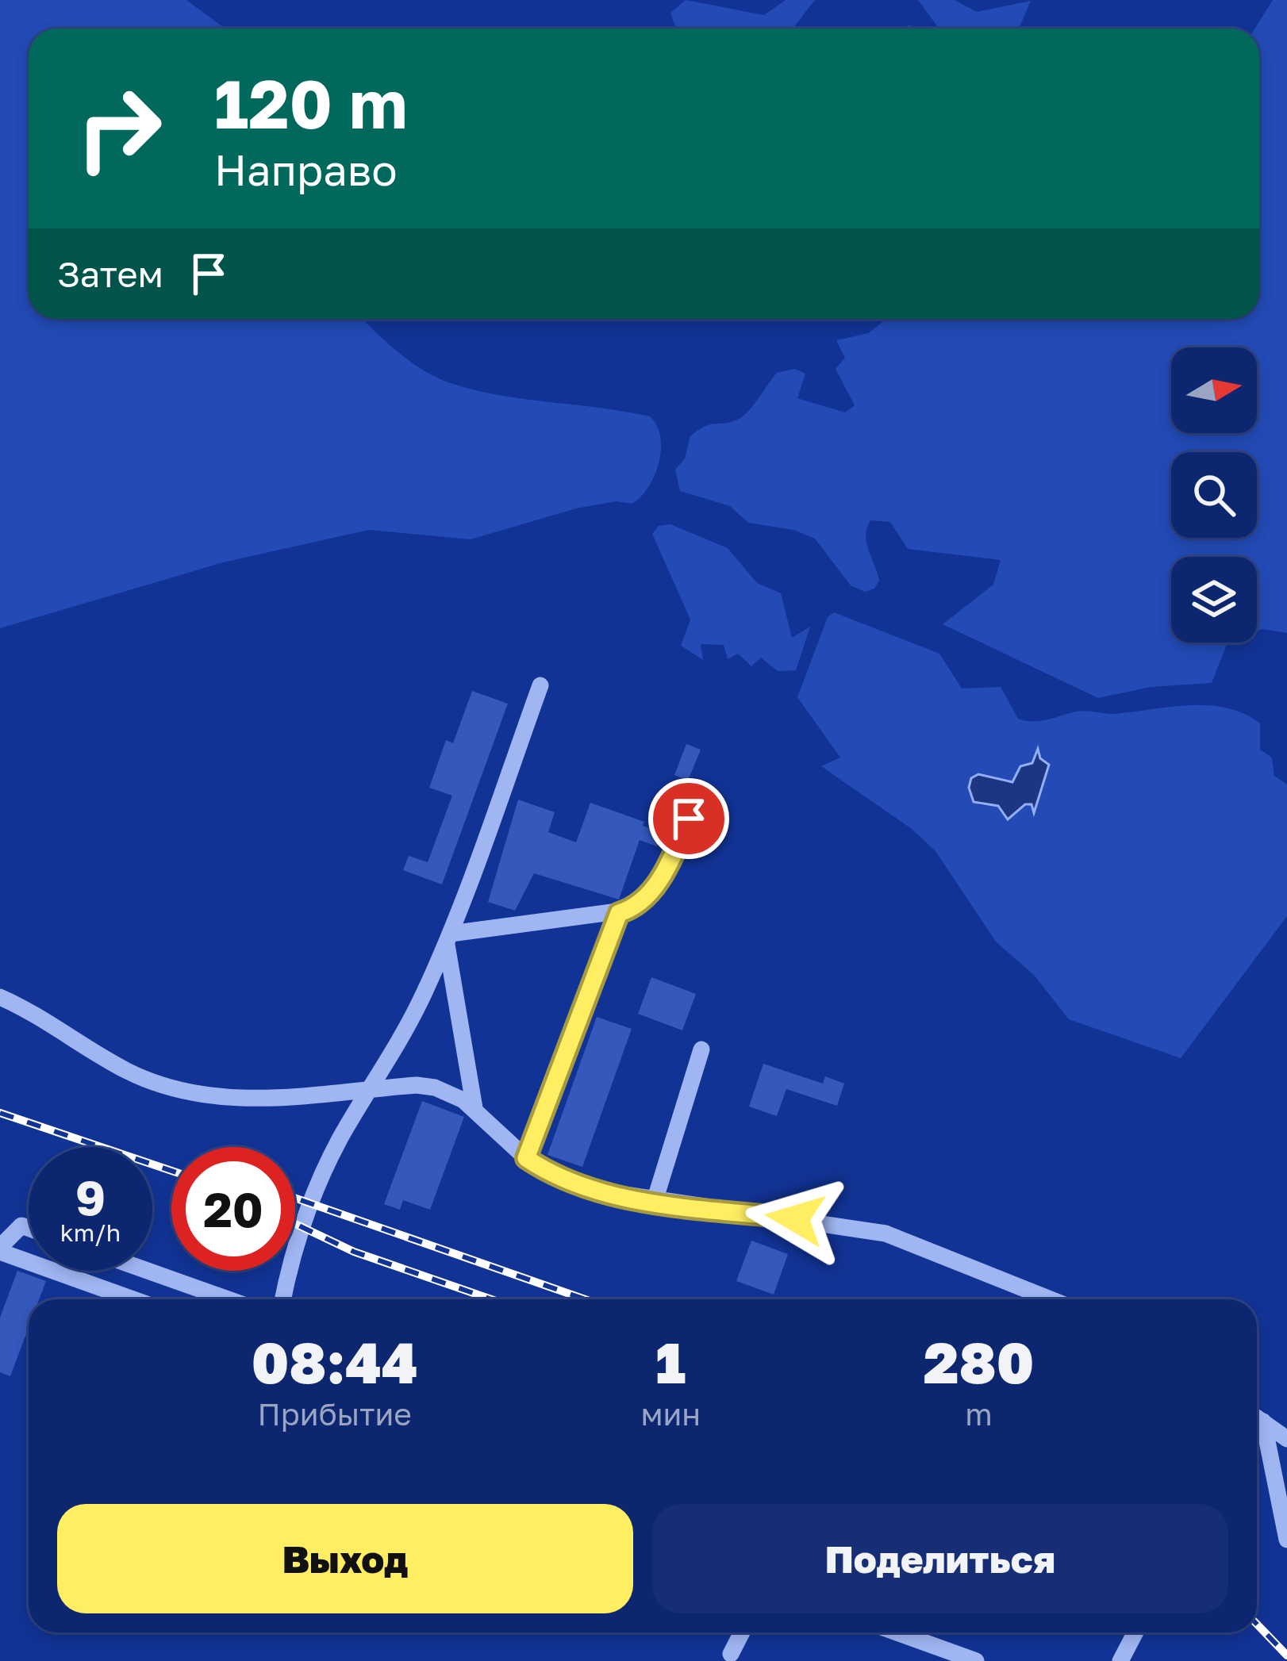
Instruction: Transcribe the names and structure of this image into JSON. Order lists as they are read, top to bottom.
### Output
{
  "north": "right",
  "page": {
    "turn": ["120 m", "Направо"],
    "then": "Затем",
    "speed": "9 km/h",
    "limit": "20",
    "eta": [
      "08:44",
      "Прибытие",
      "1",
      "мин",
      "280",
      "m"
    ],
    "buttons": ["Выход", "Поделиться"]
  }
}
